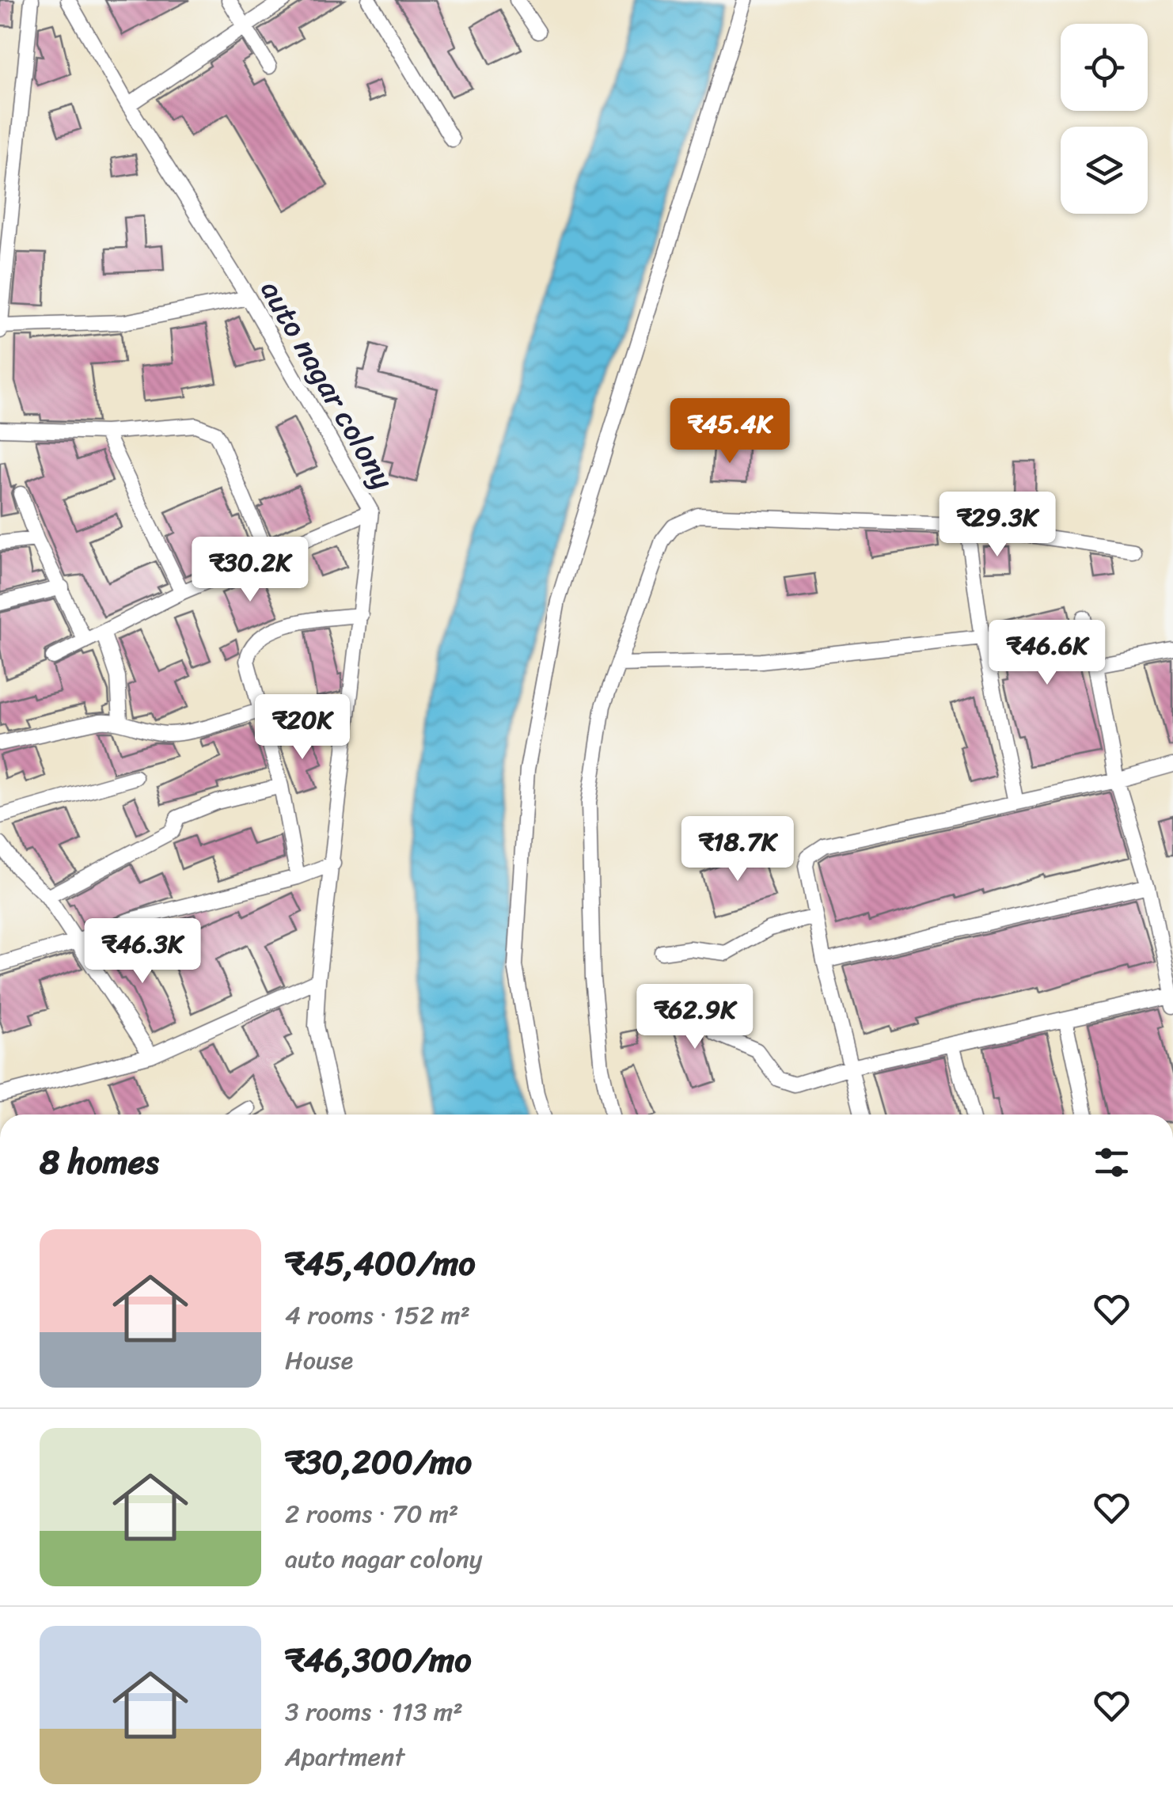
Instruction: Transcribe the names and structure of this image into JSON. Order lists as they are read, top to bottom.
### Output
{
  "streets": {
    "street": ["auto nagar colony"]
  },
  "page": {
    "price": [
      "₹45.4K",
      "₹29.3K",
      "₹30.2K",
      "₹46.6K",
      "₹20K",
      "₹18.7K",
      "₹46.3K",
      "₹62.9K"
    ],
    "heading": "8 homes",
    "list": [
      {
        "name": "₹45,400/mo",
        "note": "4 rooms · 152 m² · House"
      },
      {
        "name": "₹30,200/mo",
        "note": "2 rooms · 70 m² · auto nagar colony"
      },
      {
        "name": "₹46,300/mo",
        "note": "3 rooms · 113 m² · Apartment"
      }
    ]
  }
}
